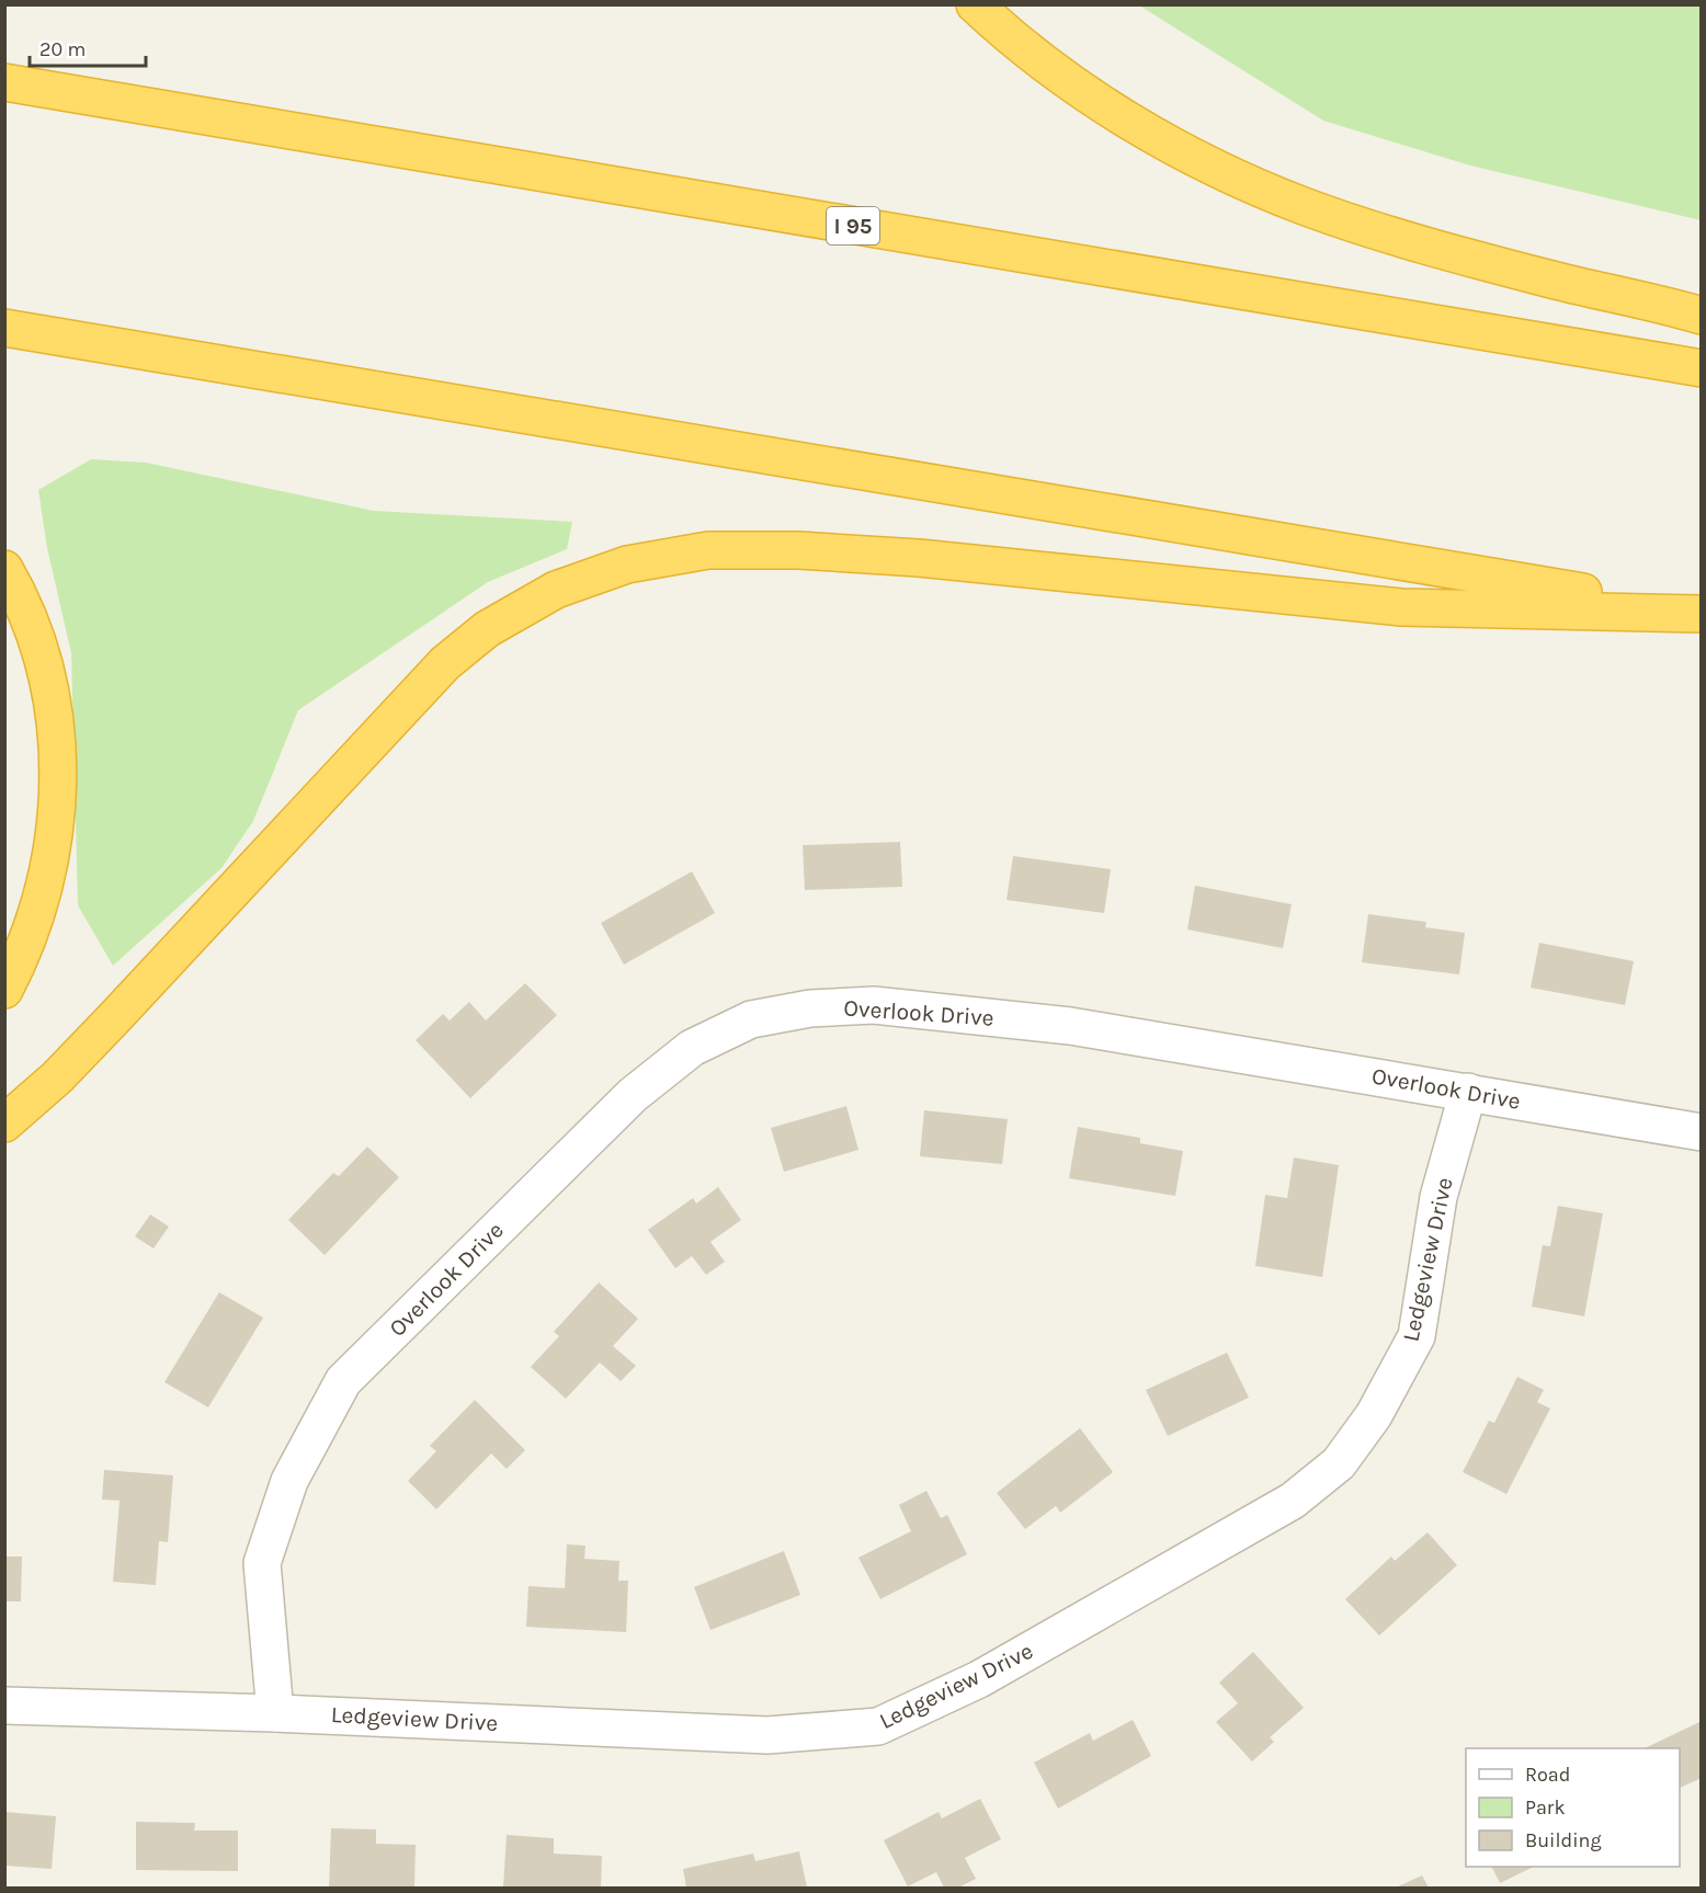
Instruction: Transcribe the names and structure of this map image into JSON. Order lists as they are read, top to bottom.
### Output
{
  "streets": {
    "highway": ["I 95"],
    "street": ["Overlook Drive", "Ledgeview Drive"]
  },
  "crossings": [
    ["Overlook Drive", "Ledgeview Drive"]
  ],
  "legend": ["Road", "Park", "Building"],
  "scale_bar": "20 m"
}
